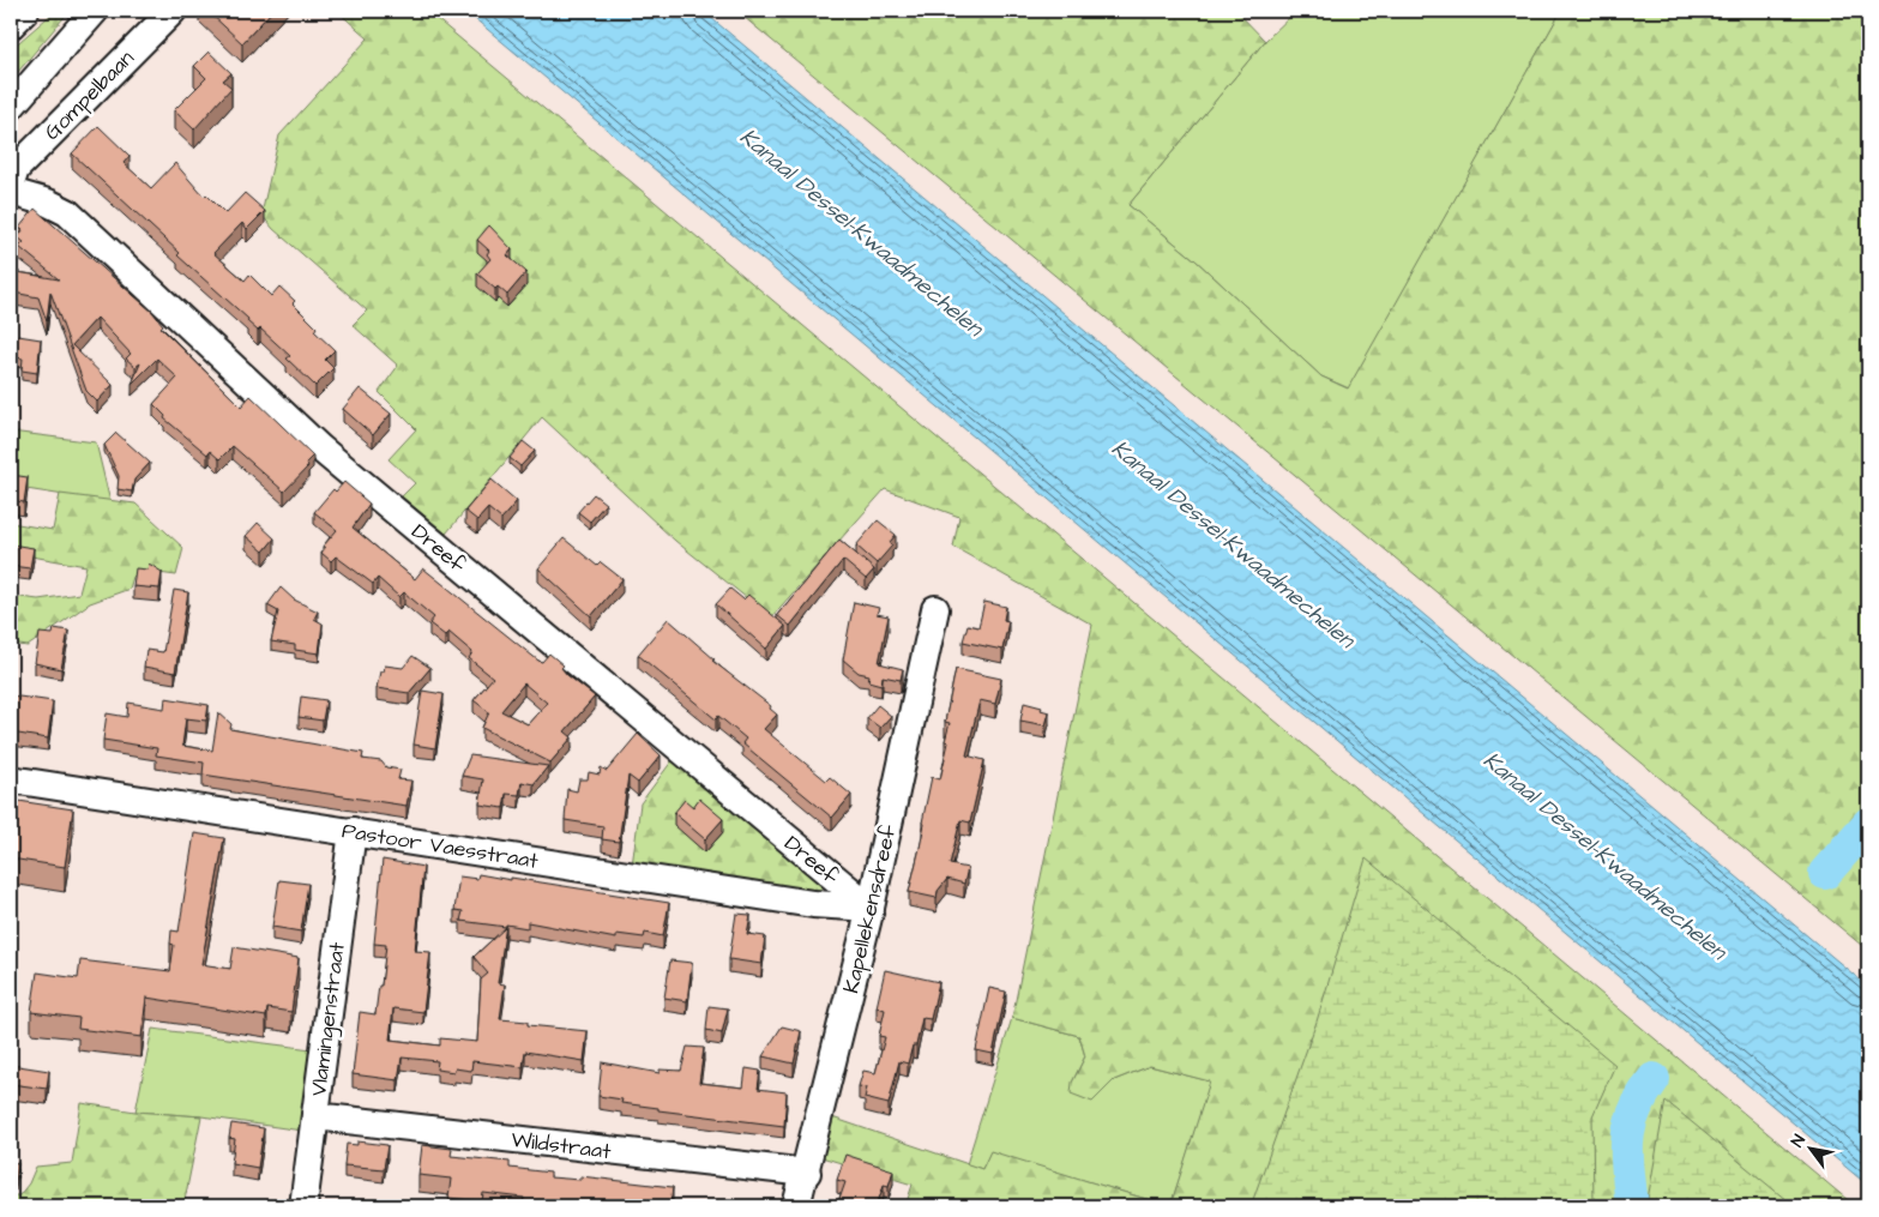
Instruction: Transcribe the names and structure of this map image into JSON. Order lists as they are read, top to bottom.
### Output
{
  "streets": {
    "street": [
      "Gompelbaan",
      "Dreef",
      "Pastoor Vaesstraat",
      "Kapellekensdreef",
      "Vlamingenstraat",
      "Wildstraat"
    ]
  },
  "crossings": [
    ["Dreef", "Pastoor Vaesstraat"],
    ["Dreef", "Kapellekensdreef"],
    ["Pastoor Vaesstraat", "Kapellekensdreef"],
    ["Pastoor Vaesstraat", "Vlamingenstraat"],
    ["Kapellekensdreef", "Wildstraat"],
    ["Vlamingenstraat", "Wildstraat"]
  ],
  "water": ["Kanaal Dessel-Kwaadmechelen"],
  "north": "top left"
}
